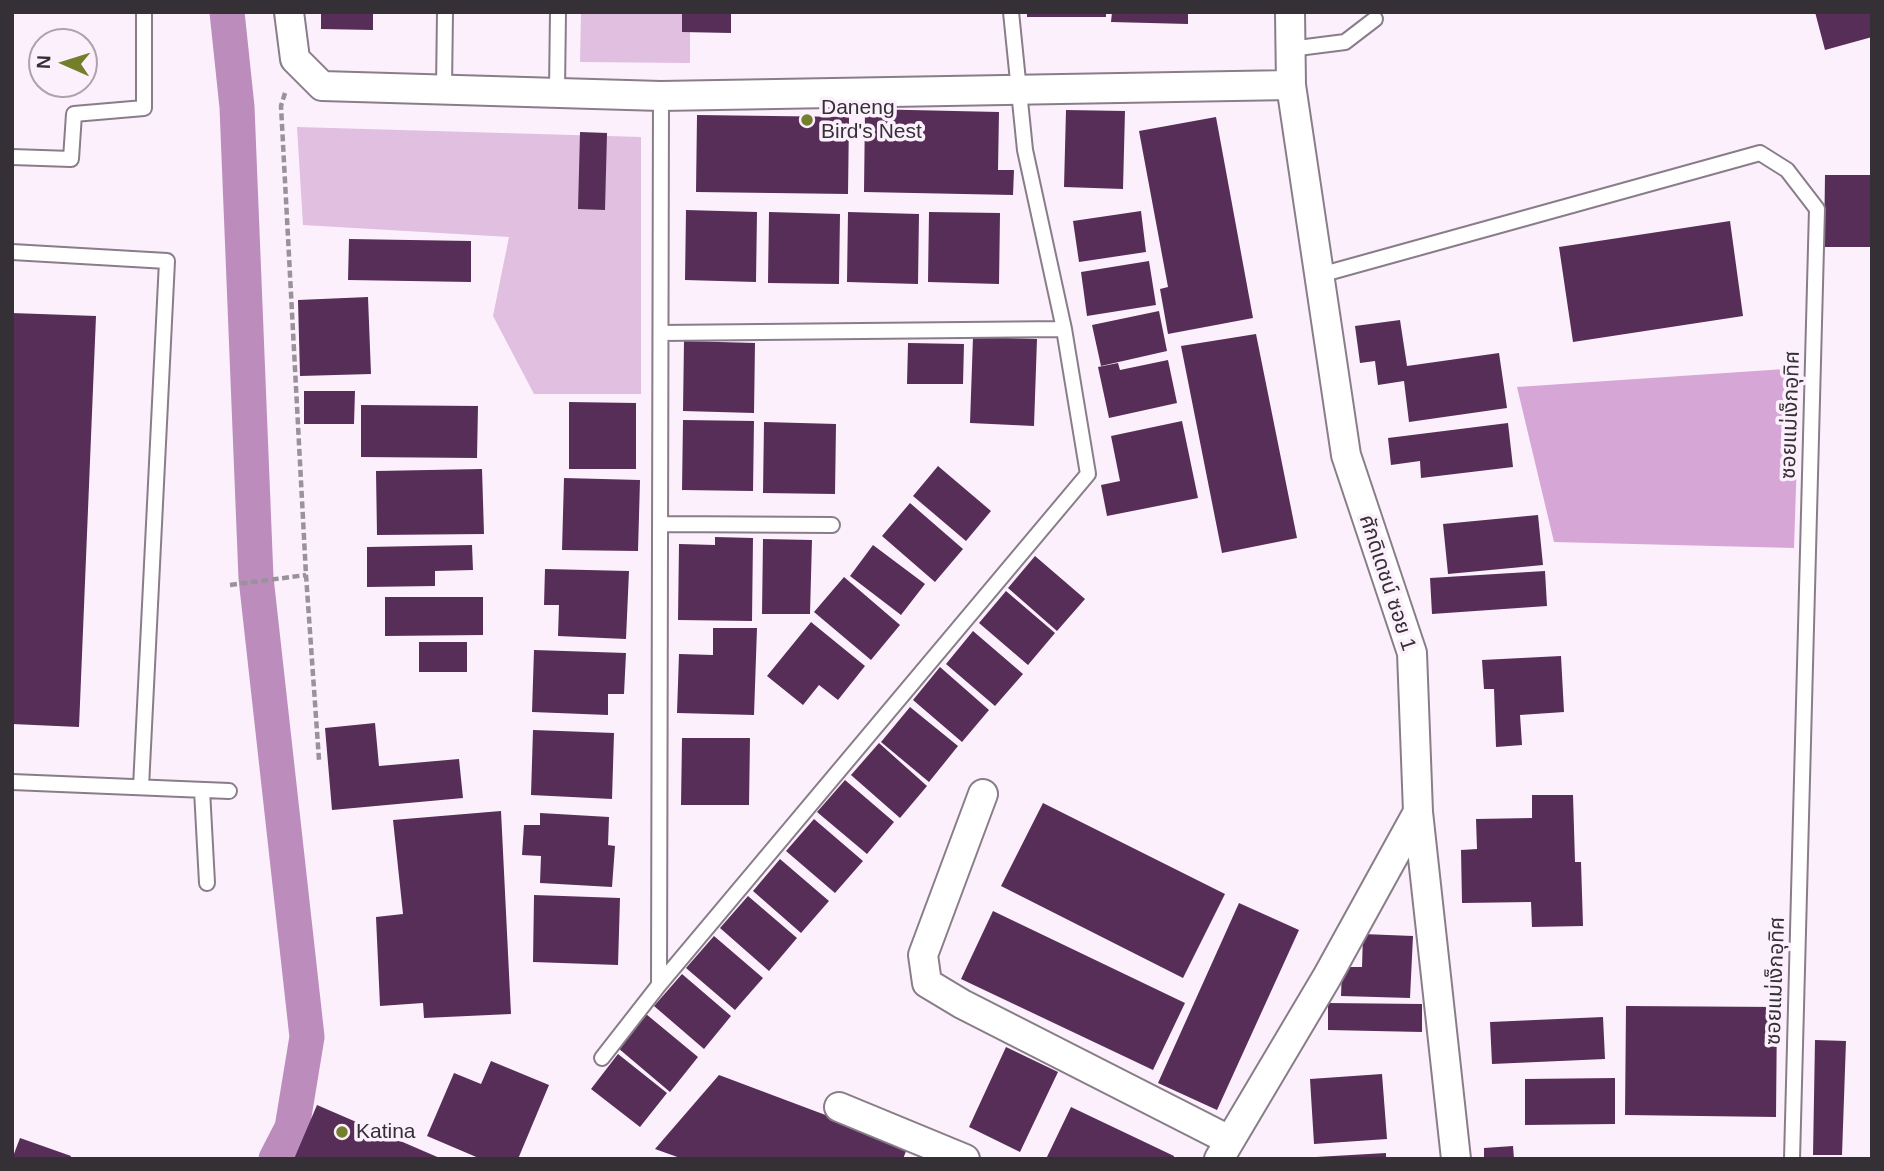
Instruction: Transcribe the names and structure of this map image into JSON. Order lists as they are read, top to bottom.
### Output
{
  "streets": {
    "street": ["ศักดิเดชน์ ซอย 1"],
    "lane": ["ซอยแม่เง็กอุทิศ"]
  },
  "crossings": [
    ["ซอยแม่เง็กอุทิศ", "ศักดิเดชน์ ซอย 1"]
  ],
  "places": ["Daneng Bird's Nest", "Katina"],
  "north": "left"
}
